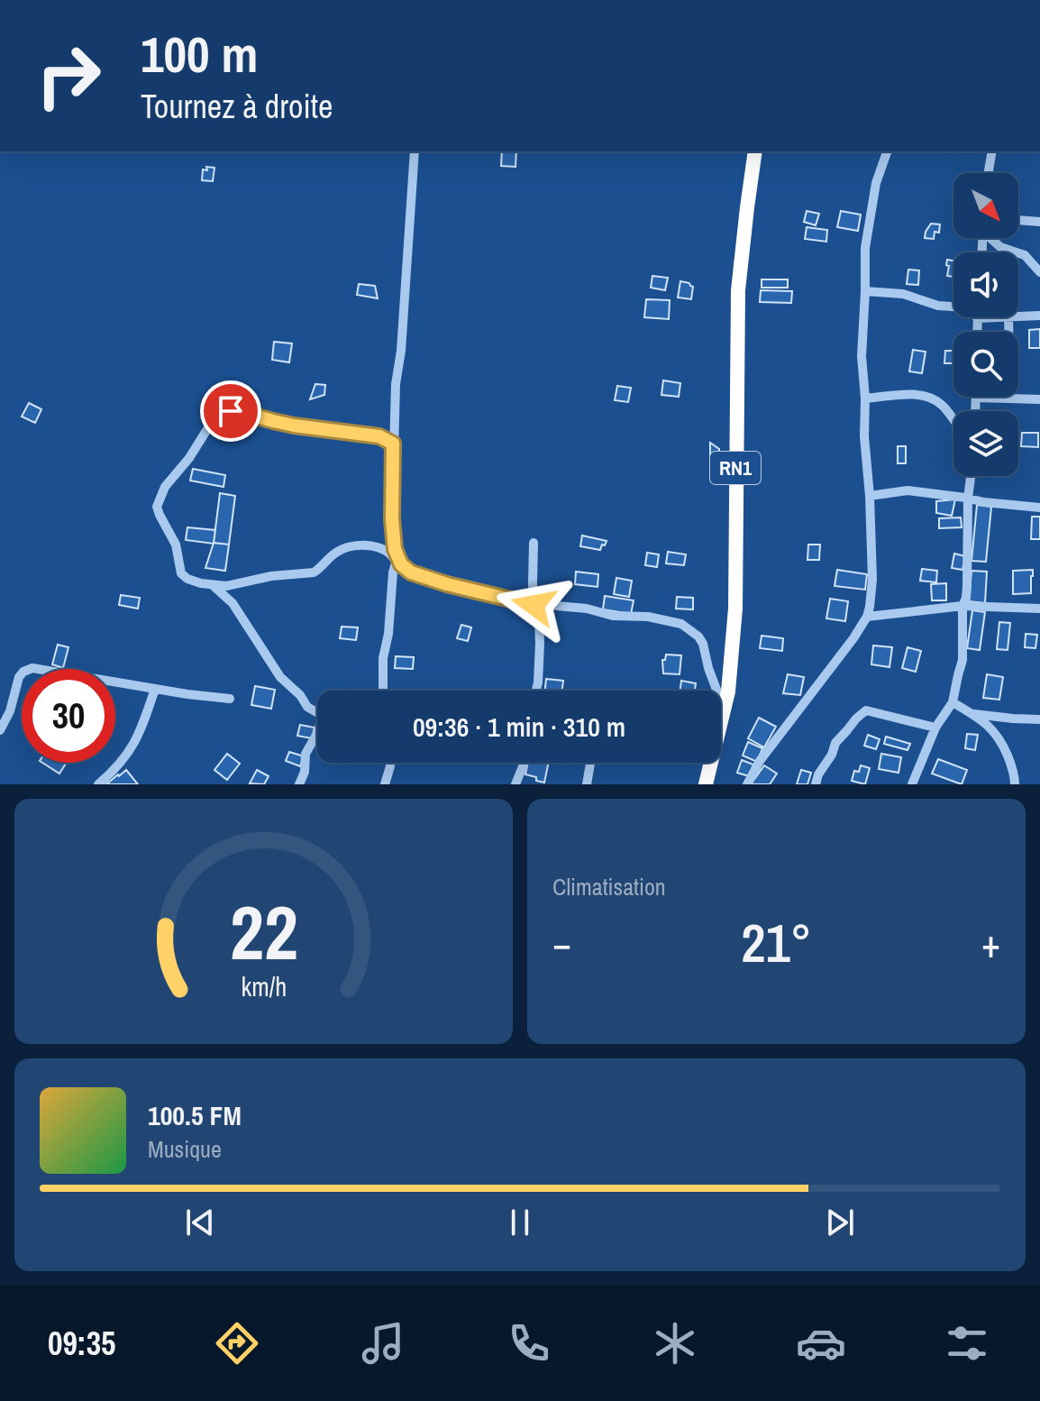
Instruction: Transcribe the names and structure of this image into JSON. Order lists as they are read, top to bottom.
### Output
{
  "streets": {
    "highway": ["RN1"]
  },
  "north": "bottom right",
  "page": {
    "turn": ["100 m", "Tournez à droite"],
    "limit": "30",
    "trip": "09:36 · 1 min · 310 m",
    "tile": "Climatisation",
    "heat": ["−", "21°", "+"],
    "song": ["100.5 FM", "Musique"],
    "tabs": "09:35",
    "gauge": ["22", "km/h"]
  }
}
